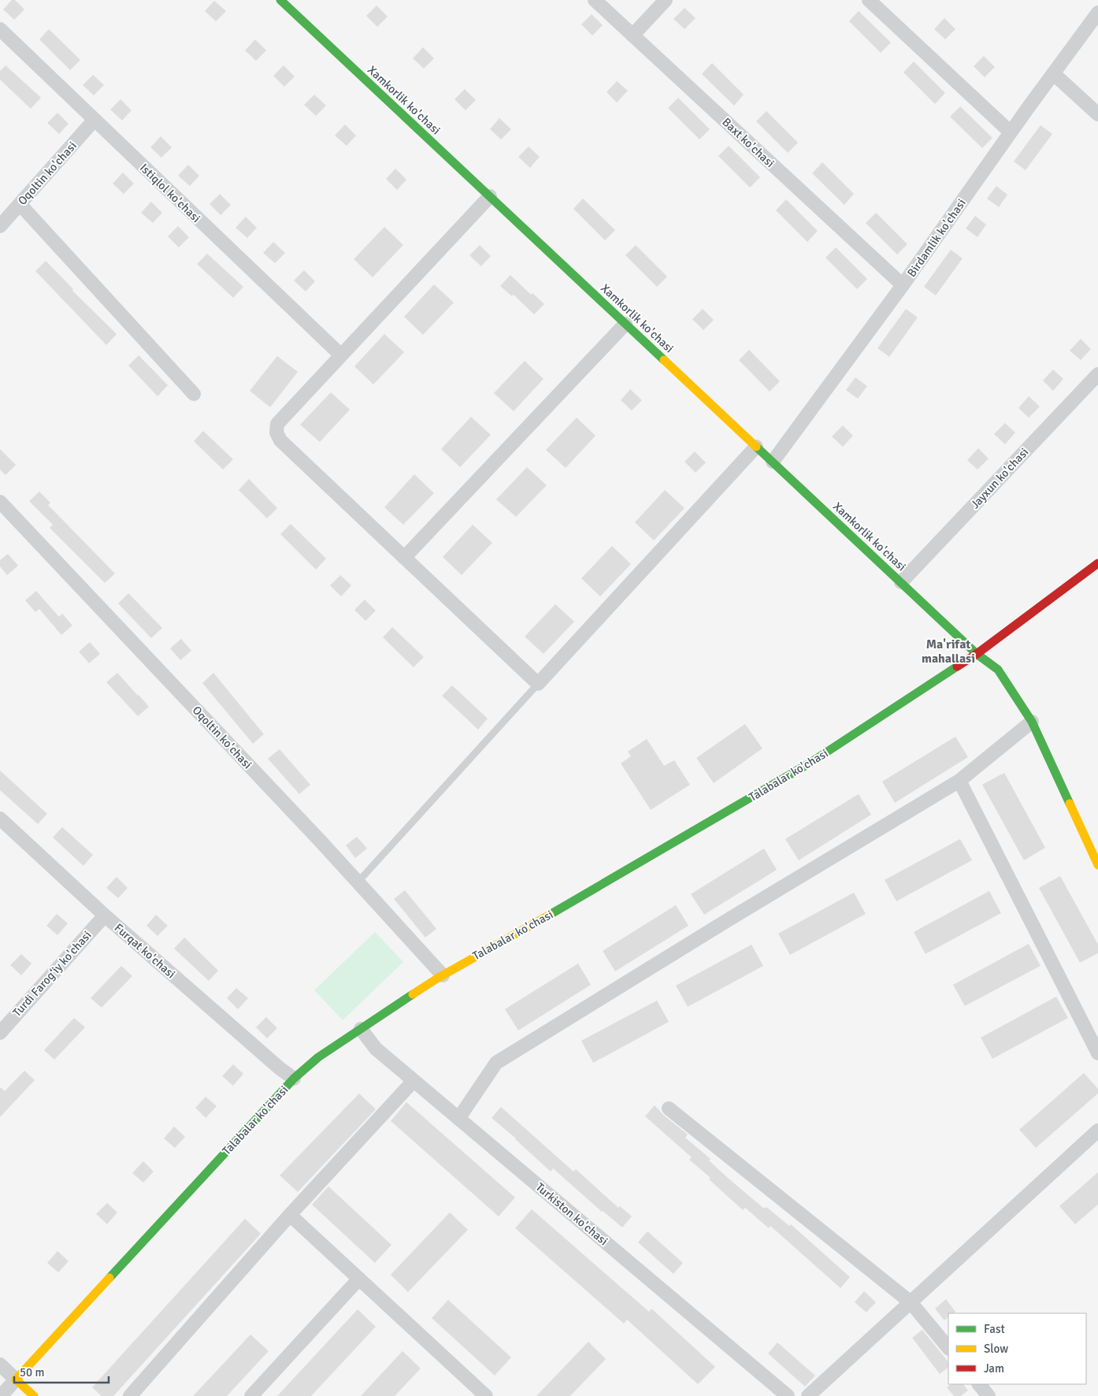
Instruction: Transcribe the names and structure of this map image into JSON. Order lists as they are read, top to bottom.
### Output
{
  "streets": {
    "street": [
      "Xamkorlik ko'chasi",
      "Baxt ko'chasi",
      "Oqoltin ko'chasi",
      "Istiqlol ko'chasi",
      "Birdamlik ko'chasi",
      "Jayxun ko'chasi",
      "Talabalar ko'chasi",
      "Furqat ko'chasi",
      "Turdi Farog‘iy ko'chasi",
      "Turkiston ko'chasi"
    ]
  },
  "crossings": [
    ["Xamkorlik ko'chasi", "Birdamlik ko'chasi"],
    ["Xamkorlik ko'chasi", "Jayxun ko'chasi"],
    ["Xamkorlik ko'chasi", "Talabalar ko'chasi"],
    ["Baxt ko'chasi", "Birdamlik ko'chasi"],
    ["Oqoltin ko'chasi", "Istiqlol ko'chasi"],
    ["Oqoltin ko'chasi", "Talabalar ko'chasi"],
    ["Talabalar ko'chasi", "Furqat ko'chasi"],
    ["Talabalar ko'chasi", "Turkiston ko'chasi"],
    ["Furqat ko'chasi", "Turdi Farog‘iy ko'chasi"]
  ],
  "districts": ["Ma'rifat mahallasi"],
  "legend": ["Fast", "Slow", "Jam"],
  "scale_bar": "50 m"
}
